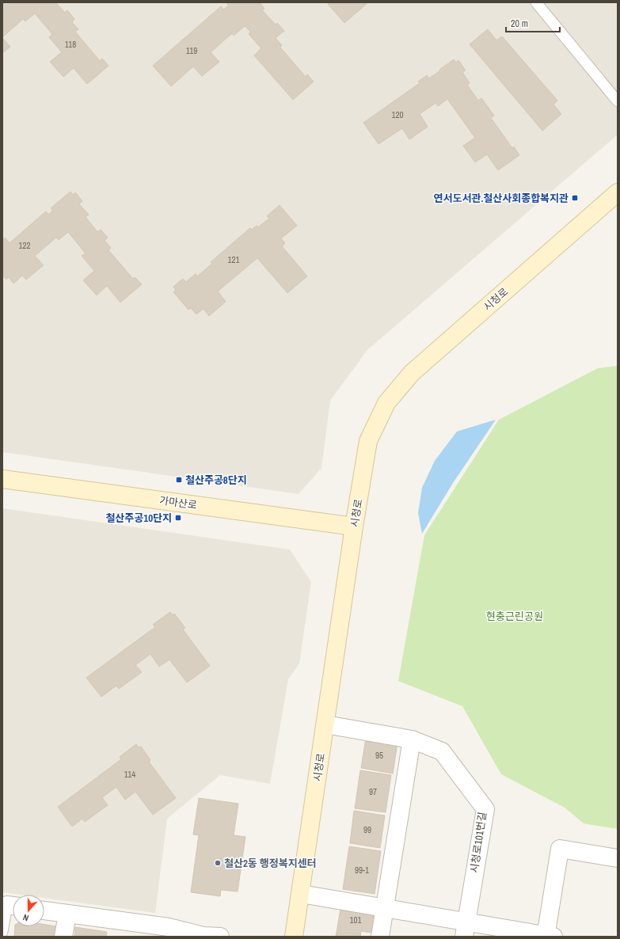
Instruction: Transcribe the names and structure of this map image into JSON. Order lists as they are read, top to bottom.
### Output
{
  "streets": {
    "main road": ["시청로", "가마산로"],
    "street": ["시청로101번길"]
  },
  "crossings": [
    ["시청로", "가마산로"],
    ["시청로", "시청로101번길"]
  ],
  "parks": ["현충근린공원"],
  "places": {
    "transit": ["연서도서관.철산사회종합복지관", "철산주공8단지", "철산주공10단지"],
    "other": ["철산2동 행정복지센터"]
  },
  "house_numbers": [
    "118",
    "119",
    "120",
    "122",
    "121",
    "95",
    "114",
    "97",
    "99",
    "99-1",
    "101"
  ],
  "scale_bar": "20 m",
  "north": "bottom"
}
